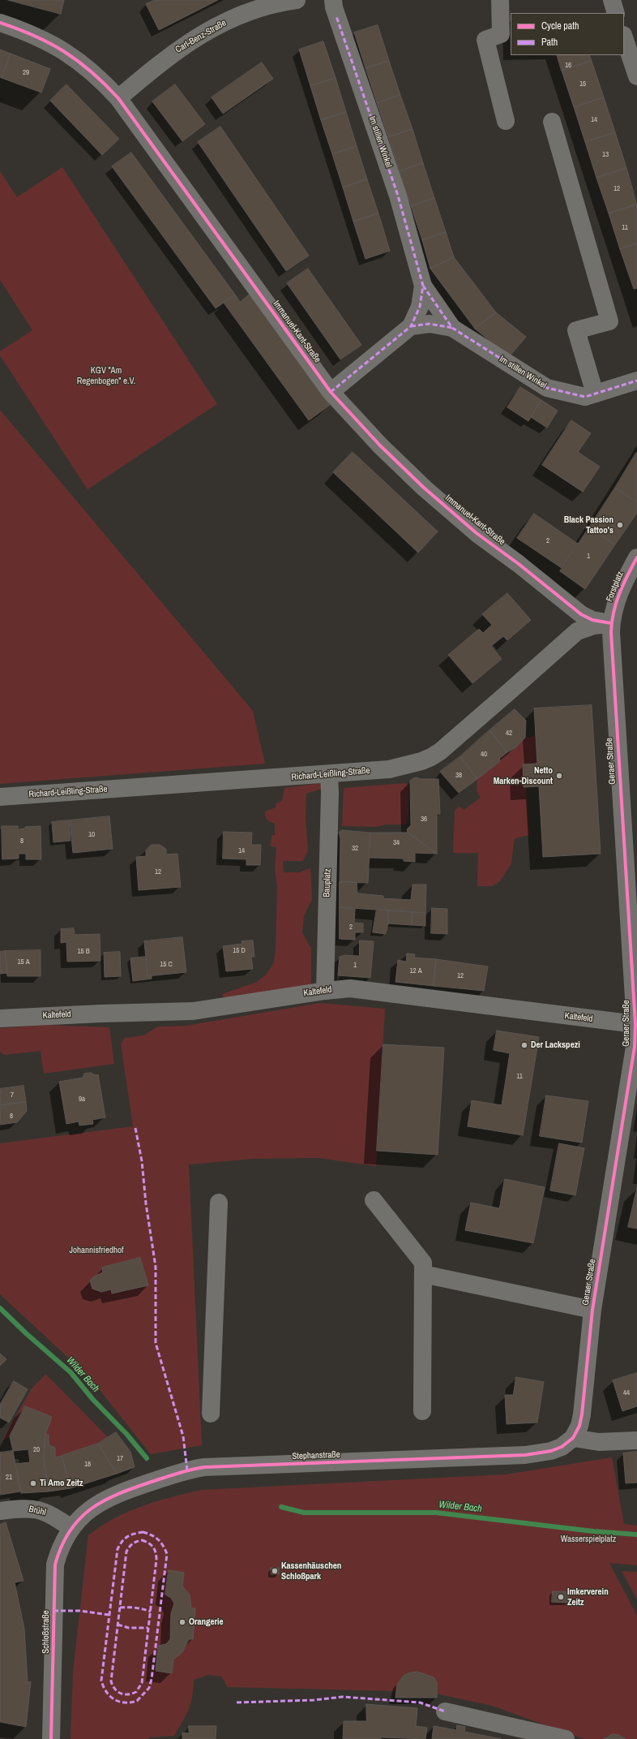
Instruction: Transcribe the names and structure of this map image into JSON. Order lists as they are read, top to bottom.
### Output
{
  "streets": {
    "street": [
      "Carl-Benz-Straße",
      "Im stillen Winkel",
      "Immanuel-Kant-Straße",
      "Forstplatz",
      "Geraer Straße",
      "Richard-Leißling-Straße",
      "Bauplatz",
      "Kaltefeld",
      "Stephanstraße",
      "Brühl",
      "Schloßstraße"
    ]
  },
  "crossings": [
    ["Carl-Benz-Straße", "Immanuel-Kant-Straße"],
    ["Im stillen Winkel", "Immanuel-Kant-Straße"],
    ["Immanuel-Kant-Straße", "Forstplatz"],
    ["Immanuel-Kant-Straße", "Geraer Straße"],
    ["Immanuel-Kant-Straße", "Richard-Leißling-Straße"],
    ["Forstplatz", "Geraer Straße"],
    ["Forstplatz", "Richard-Leißling-Straße"],
    ["Geraer Straße", "Richard-Leißling-Straße"],
    ["Geraer Straße", "Kaltefeld"],
    ["Geraer Straße", "Stephanstraße"],
    ["Richard-Leißling-Straße", "Bauplatz"],
    ["Bauplatz", "Kaltefeld"],
    ["Stephanstraße", "Brühl"],
    ["Stephanstraße", "Schloßstraße"],
    ["Brühl", "Schloßstraße"]
  ],
  "water": ["Wilder Bach"],
  "parks": ["KGV \"Am Regenbogen\" e.V.", "Johannisfriedhof", "Wasserspielplatz"],
  "places": [
    "Black Passion Tattoo's",
    "Netto Marken-Discount",
    "Der Lackspezi",
    "Ti Amo Zeitz",
    "Kassenhäuschen Schloßpark",
    "Imkerverein Zeitz",
    "Orangerie"
  ],
  "house_numbers": [
    "16",
    "29",
    "15",
    "14",
    "13",
    "12",
    "11",
    "2",
    "1",
    "42",
    "40",
    "38",
    "36",
    "10",
    "8",
    "34",
    "32",
    "14",
    "12",
    "2",
    "15 D",
    "15 B",
    "15 A",
    "15 C",
    "1",
    "12 A",
    "12",
    "11",
    "7",
    "9a",
    "8",
    "44",
    "20",
    "17",
    "18",
    "21"
  ],
  "legend": ["Cycle path", "Path"]
}
